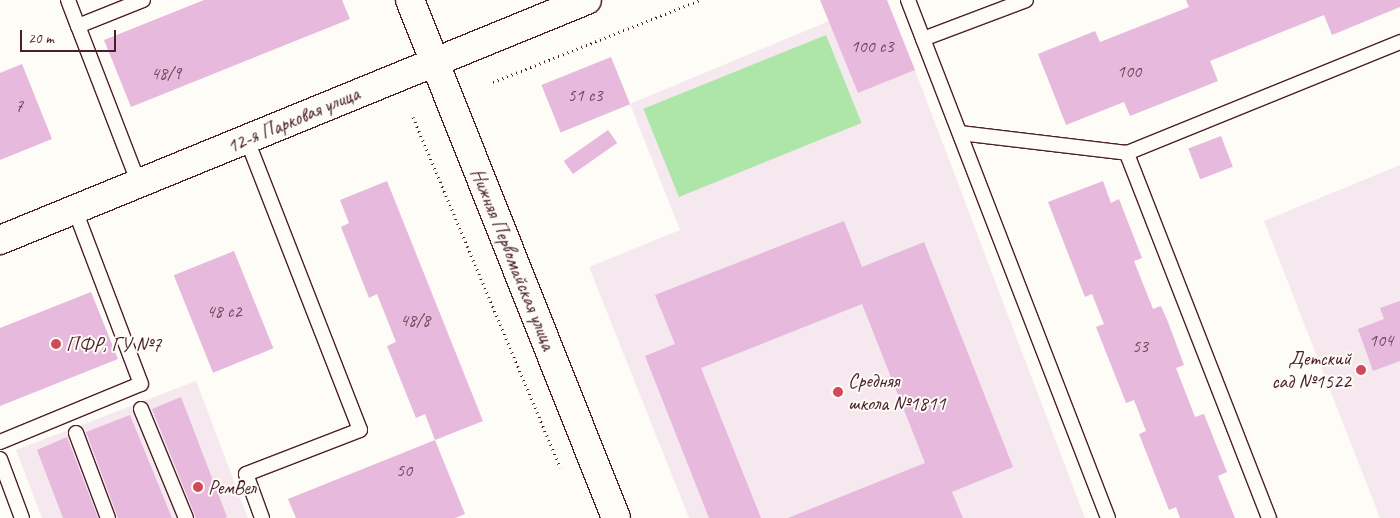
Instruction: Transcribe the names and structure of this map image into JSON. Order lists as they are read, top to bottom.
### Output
{
  "streets": {
    "street": ["12-я Парковая улица", "Нижняя Первомайская улица"]
  },
  "crossings": [
    ["12-я Парковая улица", "Нижняя Первомайская улица"]
  ],
  "places": [
    "ПФР, ГУ №7",
    "Детский сад №1522",
    "Средняя школа №1811",
    "РемВел"
  ],
  "house_numbers": [
    "100 с3",
    "100",
    "48/9",
    "51 с3",
    "7",
    "48 с2",
    "48/8",
    "104",
    "53",
    "50"
  ],
  "scale_bar": "20 m"
}
